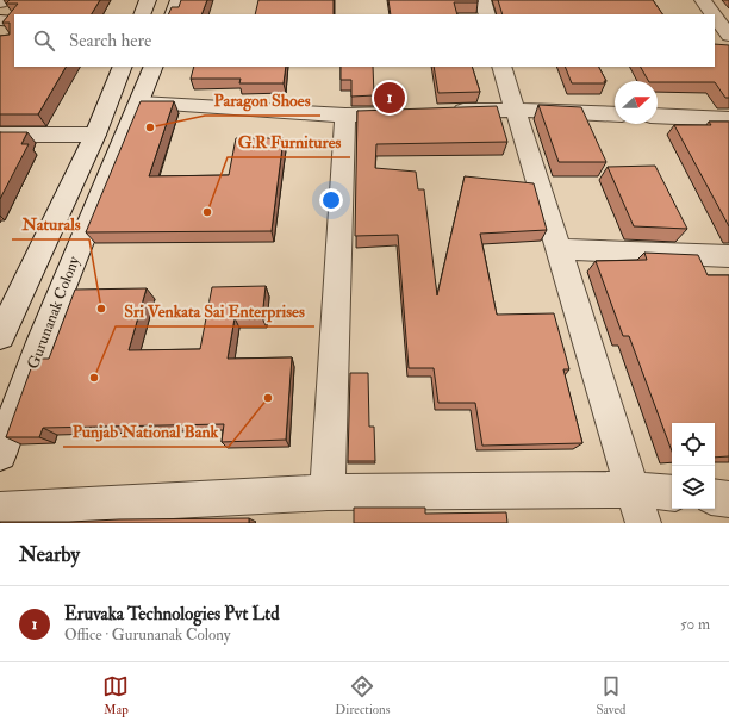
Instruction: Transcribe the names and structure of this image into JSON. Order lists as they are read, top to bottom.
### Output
{
  "streets": {
    "street": ["Gurunanak Colony"]
  },
  "places": [
    "Paragon Shoes",
    "G.R Furnitures",
    "Naturals",
    "Sri Venkata Sai Enterprises",
    "Punjab National Bank"
  ],
  "north": "right",
  "page": {
    "search": "Search here",
    "pins": "1",
    "heading": "Nearby",
    "list": [
      {
        "mark": "1",
        "name": "Eruvaka Technologies Pvt Ltd",
        "note": "Office · Gurunanak Colony",
        "value": "50 m"
      }
    ],
    "nav": ["Map", "Directions", "Saved"]
  }
}
